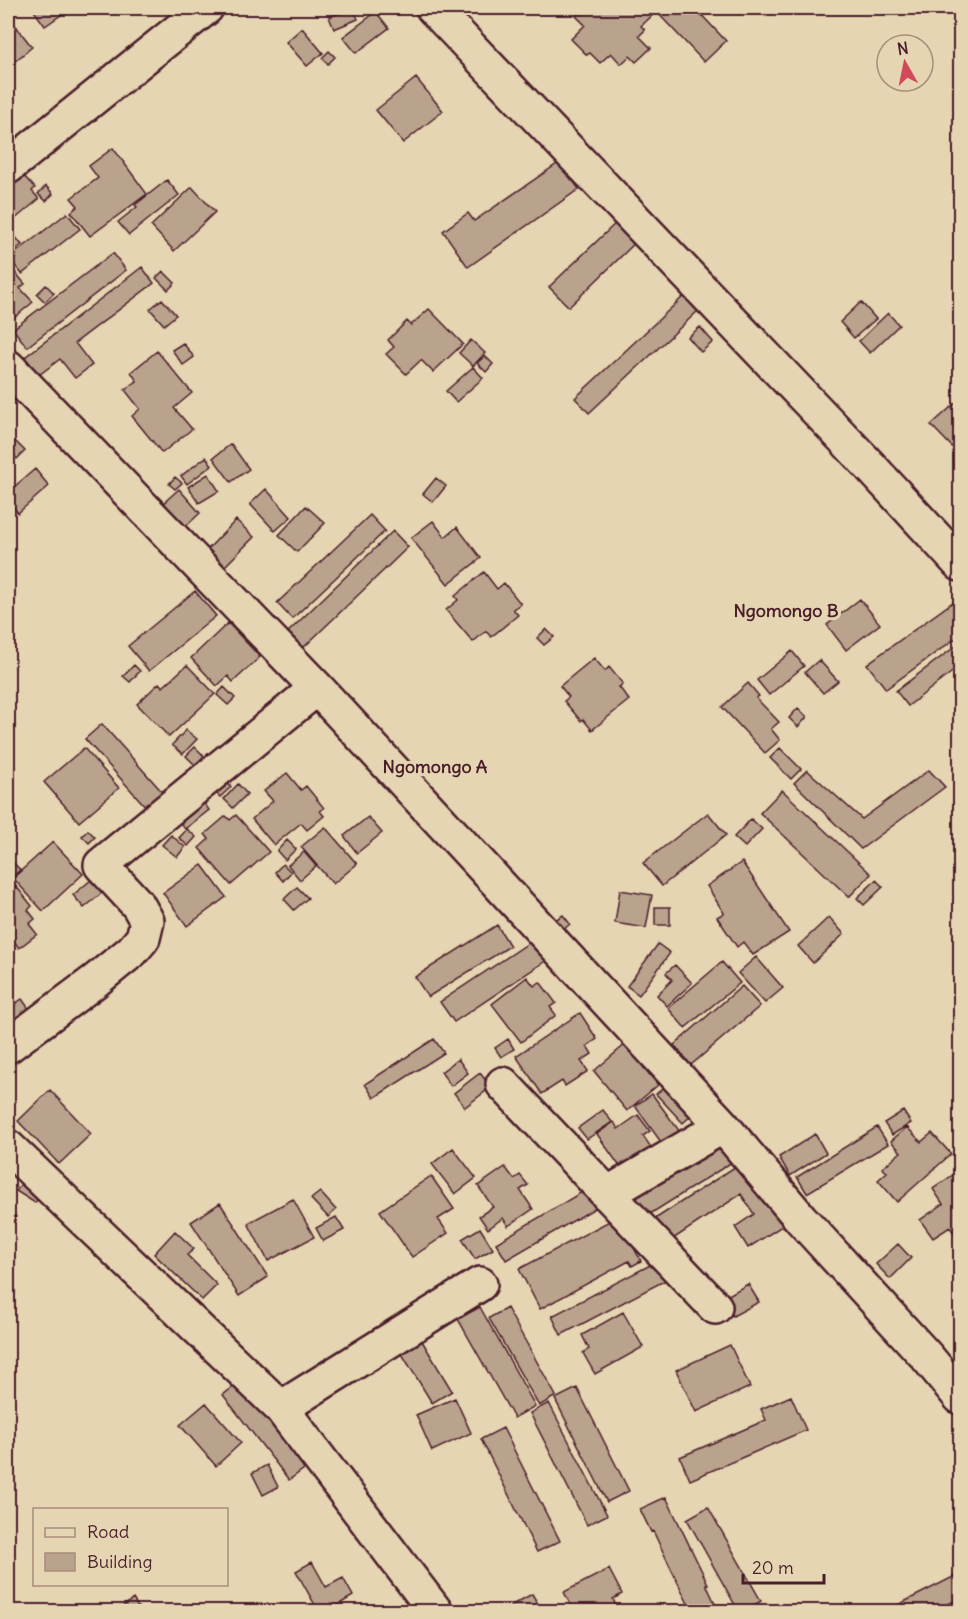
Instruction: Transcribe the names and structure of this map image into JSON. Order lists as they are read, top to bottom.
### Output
{
  "districts": ["Ngomongo B", "Ngomongo A"],
  "legend": ["Road", "Building"],
  "scale_bar": "20 m",
  "north": "top"
}
